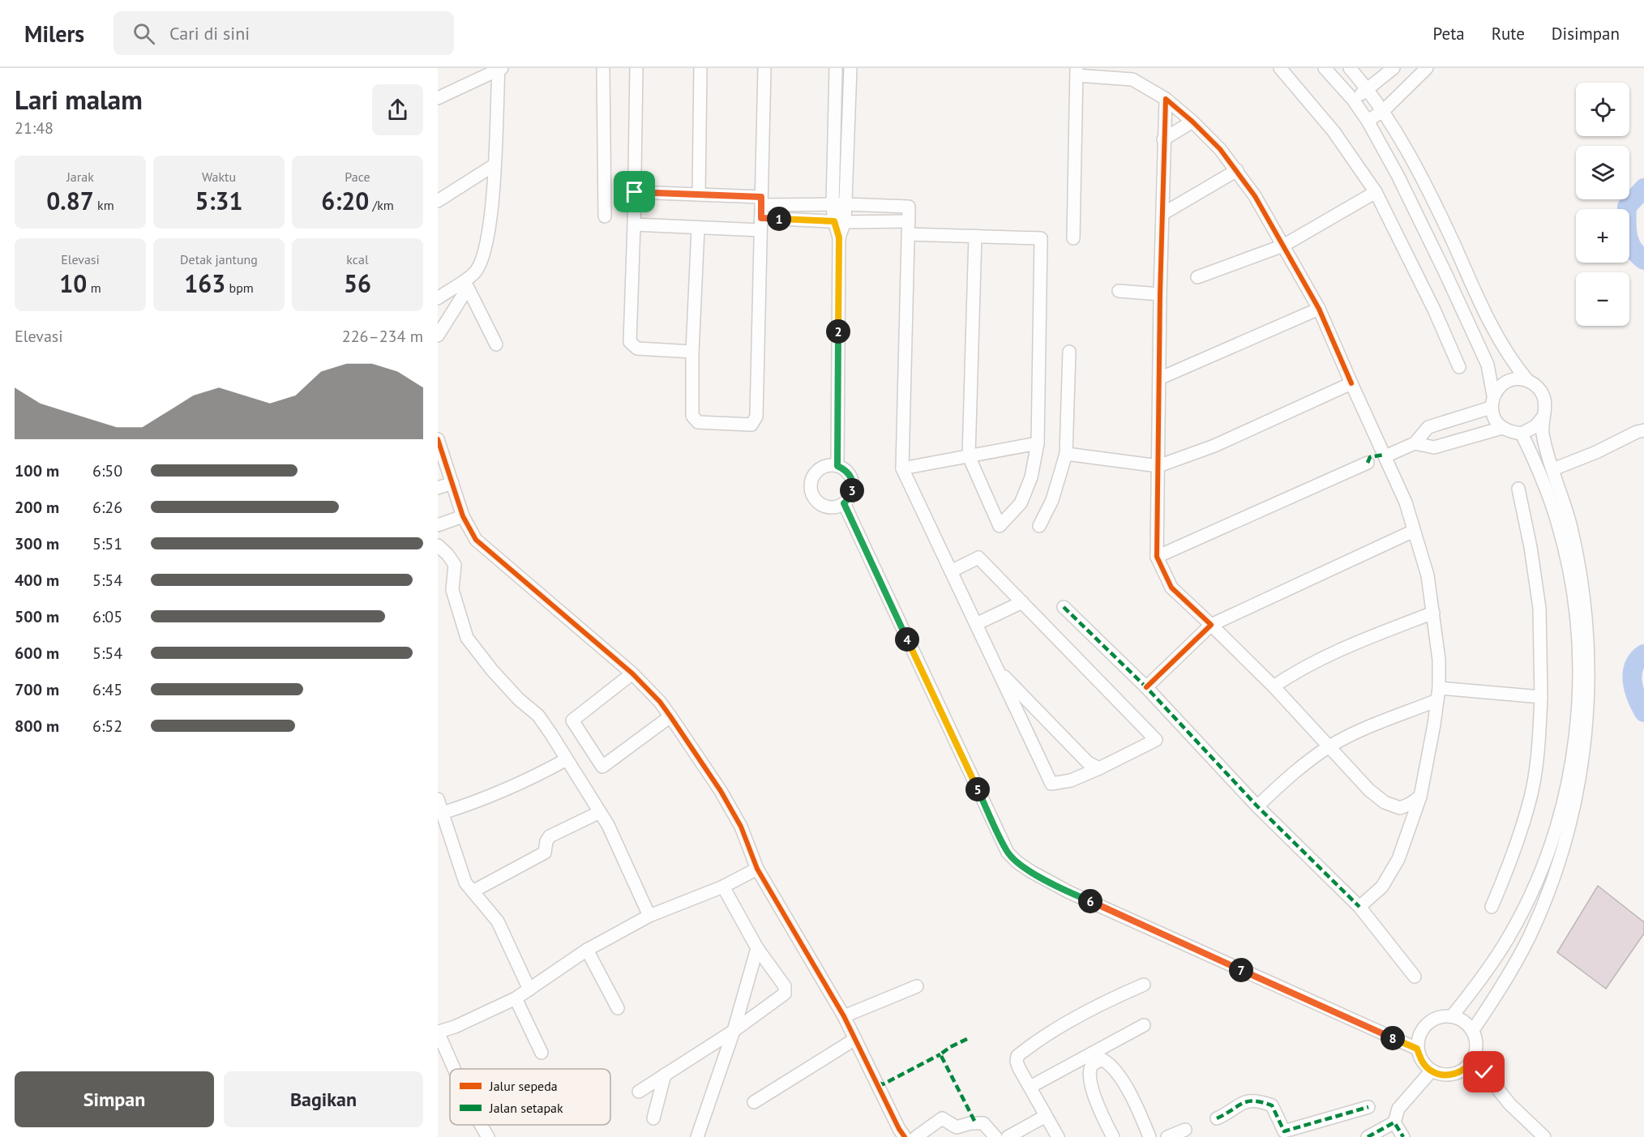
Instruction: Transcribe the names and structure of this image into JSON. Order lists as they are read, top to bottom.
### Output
{
  "legend": ["Jalur sepeda", "Jalan setapak"],
  "page": {
    "header": "Milers",
    "search": "Cari di sini",
    "nav": ["Peta", "Rute", "Disimpan"],
    "heading": ["Lari malam", "21:48"],
    "map_buttons": ["+", "−"],
    "stats": [
      ["Jarak", "0.87 km"],
      ["Waktu", "5:31"],
      ["Pace", "6:20 /km"],
      ["Elevasi", "10 m"],
      ["Detak jantung", "163 bpm"],
      ["kcal", "56"]
    ],
    "pins": [
      "1",
      "2",
      "3",
      "4",
      "5",
      "6",
      "7",
      "8"
    ],
    "chart": ["Elevasi", "226–234 m"],
    "list": [
      {
        "name": "100 m",
        "note": "6:50"
      },
      {
        "name": "200 m",
        "note": "6:26"
      },
      {
        "name": "300 m",
        "note": "5:51"
      },
      {
        "name": "400 m",
        "note": "5:54"
      },
      {
        "name": "500 m",
        "note": "6:05"
      },
      {
        "name": "600 m",
        "note": "5:54"
      },
      {
        "name": "700 m",
        "note": "6:45"
      },
      {
        "name": "800 m",
        "note": "6:52"
      }
    ],
    "buttons": ["Simpan", "Bagikan"]
  }
}
